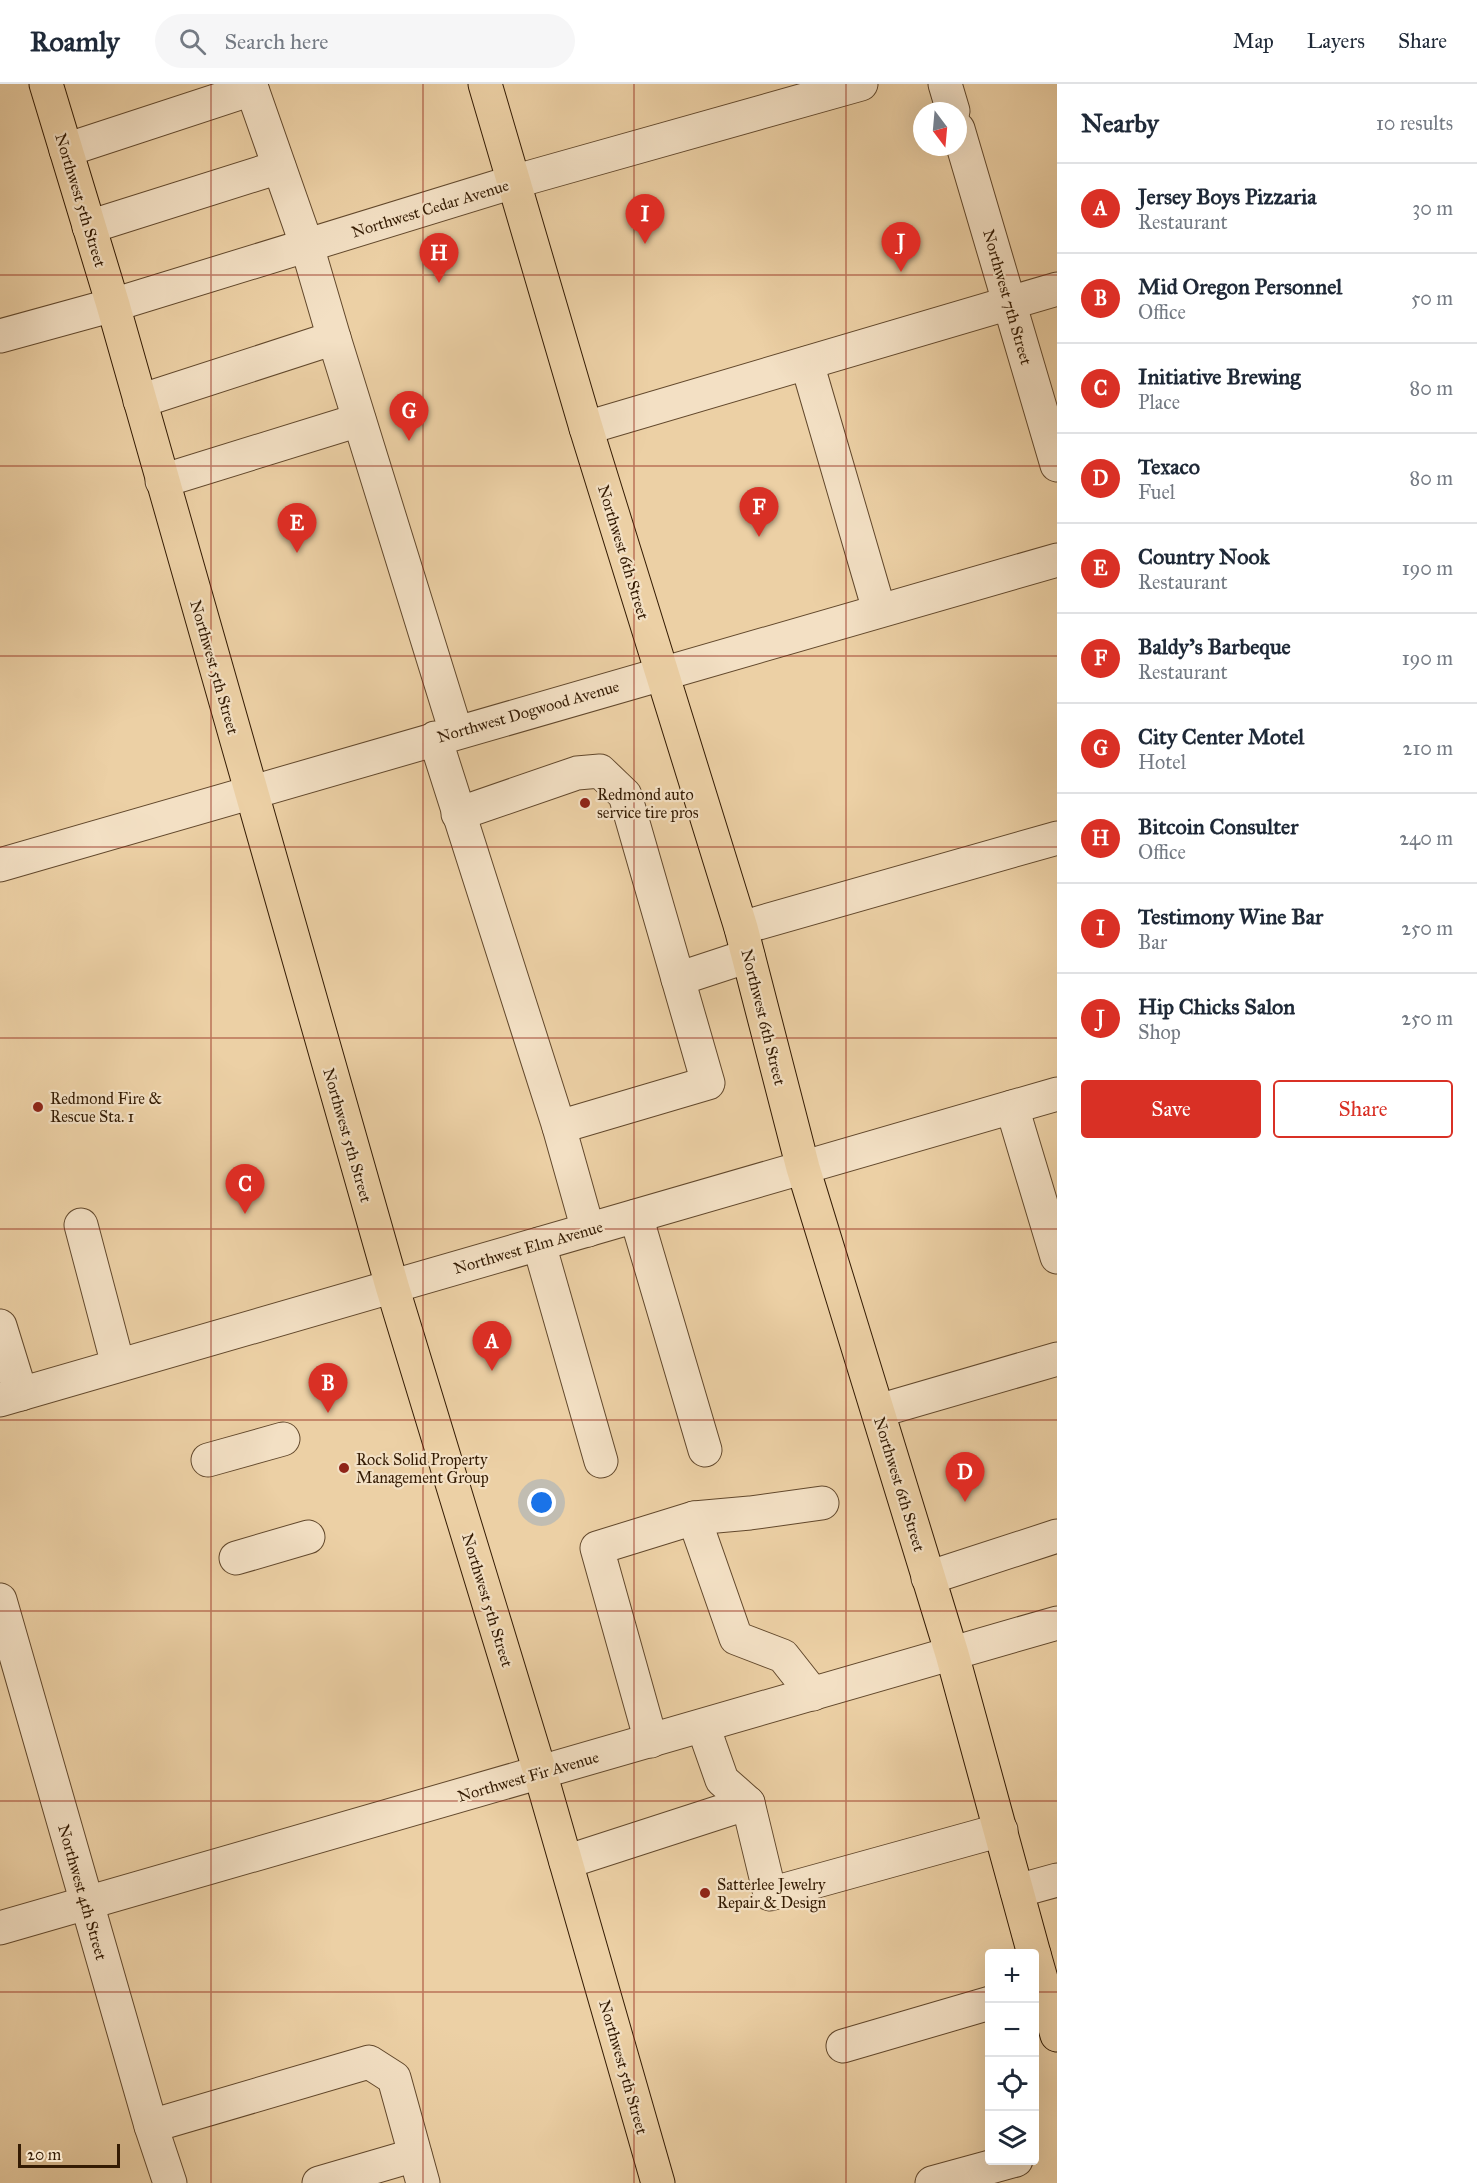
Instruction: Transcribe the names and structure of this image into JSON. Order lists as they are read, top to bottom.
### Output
{
  "streets": {
    "main road": ["Northwest 5th Street", "Northwest 6th Street"],
    "street": [
      "Northwest Cedar Avenue",
      "Northwest 7th Street",
      "Northwest Dogwood Avenue",
      "Northwest Elm Avenue",
      "Northwest Fir Avenue",
      "Northwest 4th Street"
    ]
  },
  "crossings": [
    ["Northwest 5th Street", "Northwest Cedar Avenue"],
    ["Northwest 5th Street", "Northwest Dogwood Avenue"],
    ["Northwest 5th Street", "Northwest Elm Avenue"],
    ["Northwest 5th Street", "Northwest Fir Avenue"],
    ["Northwest Cedar Avenue", "Northwest 6th Street"],
    ["Northwest 6th Street", "Northwest Dogwood Avenue"],
    ["Northwest 6th Street", "Northwest Elm Avenue"],
    ["Northwest 6th Street", "Northwest Fir Avenue"],
    ["Northwest Fir Avenue", "Northwest 4th Street"]
  ],
  "places": [
    "Redmond auto service tire pros",
    "Redmond Fire & Rescue Sta. 1",
    "Rock Solid Property Management Group",
    "Satterlee Jewelry Repair & Design"
  ],
  "scale_bar": "20 m",
  "north": "bottom",
  "page": {
    "header": "Roamly",
    "search": "Search here",
    "nav": ["Map", "Layers", "Share"],
    "heading": ["Nearby", "10 results"],
    "list": [
      {
        "mark": "A",
        "name": "Jersey Boys Pizzaria",
        "note": "Restaurant",
        "value": "30 m"
      },
      {
        "mark": "B",
        "name": "Mid Oregon Personnel",
        "note": "Office",
        "value": "50 m"
      },
      {
        "mark": "C",
        "name": "Initiative Brewing",
        "note": "Place",
        "value": "80 m"
      },
      {
        "mark": "D",
        "name": "Texaco",
        "note": "Fuel",
        "value": "80 m"
      },
      {
        "mark": "E",
        "name": "Country Nook",
        "note": "Restaurant",
        "value": "190 m"
      },
      {
        "mark": "F",
        "name": "Baldy's Barbeque",
        "note": "Restaurant",
        "value": "190 m"
      },
      {
        "mark": "G",
        "name": "City Center Motel",
        "note": "Hotel",
        "value": "210 m"
      },
      {
        "mark": "H",
        "name": "Bitcoin Consulter",
        "note": "Office",
        "value": "240 m"
      },
      {
        "mark": "I",
        "name": "Testimony Wine Bar",
        "note": "Bar",
        "value": "250 m"
      },
      {
        "mark": "J",
        "name": "Hip Chicks Salon",
        "note": "Shop",
        "value": "250 m"
      }
    ],
    "pins": [
      "I",
      "J",
      "H",
      "G",
      "F",
      "E",
      "C",
      "A",
      "B",
      "D"
    ],
    "buttons": ["Save", "Share"],
    "map_buttons": ["+", "−"],
    "scale": "20 m"
  }
}
